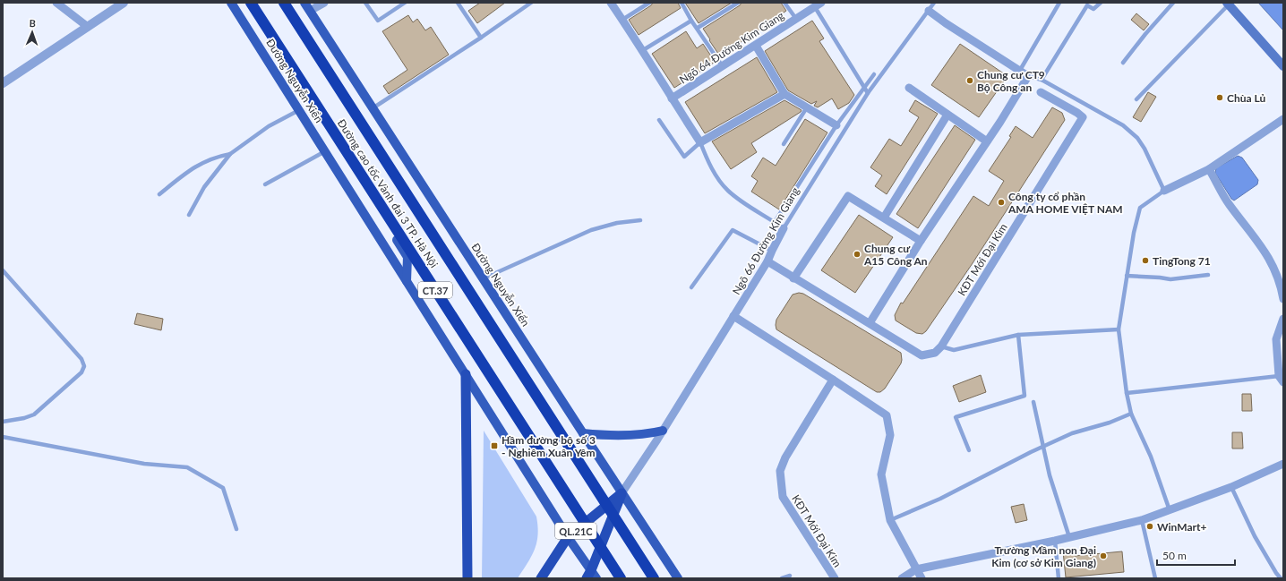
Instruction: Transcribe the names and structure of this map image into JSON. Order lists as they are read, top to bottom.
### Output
{
  "streets": {
    "highway": ["Đường cao tốc Vành đai 3 TP. Hà Nội", "CT.37", "QL.21C"],
    "main road": ["Đường Nguyễn Xiển"],
    "street": ["Ngõ 64 Đường Kim Giang", "Ngõ 66 Đường Kim Giang", "KĐT Mới Đại Kim"]
  },
  "crossings": [
    ["Đường Nguyễn Xiển", "Ngõ 66 Đường Kim Giang"],
    ["Đường Nguyễn Xiển", "QL.21C"],
    ["Ngõ 66 Đường Kim Giang", "QL.21C"]
  ],
  "places": {
    "other": [
      "Chung cư CT9 Bộ Công an",
      "Chùa Lủ",
      "Công ty cổ phần AMA HOME VIỆT NAM",
      "Chung cư A15 Công An",
      "TingTong 71",
      "WinMart+",
      "Trường Mầm non Đại Kim (cơ sở Kim Giang)"
    ],
    "transit": ["Hầm đường bộ số 3 - Nghiêm Xuân Yêm"]
  },
  "scale_bar": "50 m",
  "north": "top"
}
